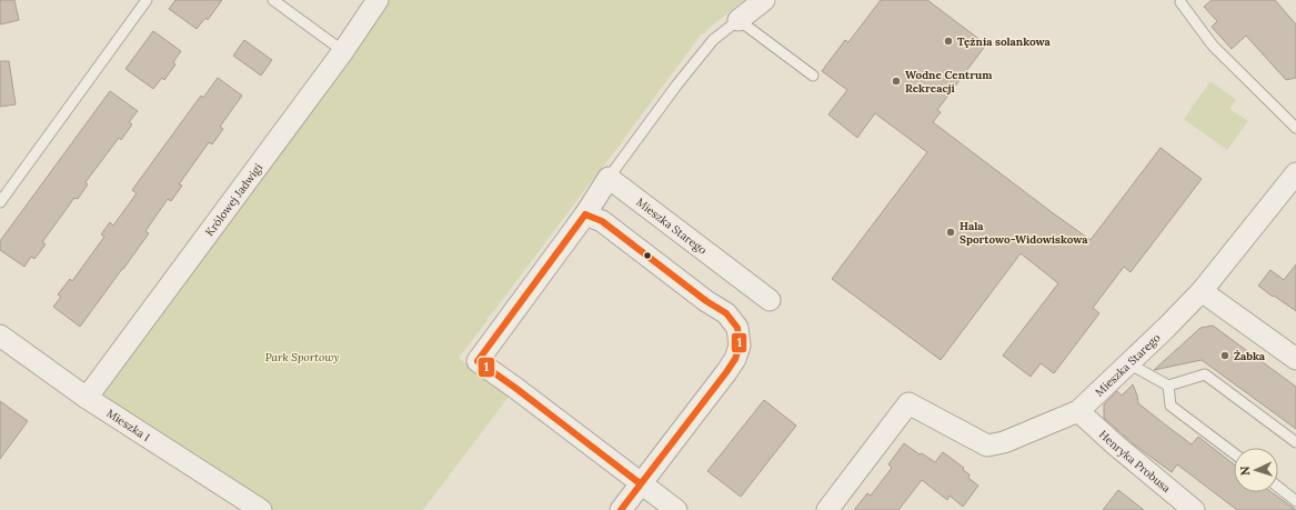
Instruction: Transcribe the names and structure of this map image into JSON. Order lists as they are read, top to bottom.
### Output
{
  "streets": {
    "street": [
      "Królowej Jadwigi",
      "Mieszka Starego",
      "Mieszka I",
      "Henryka Probusa"
    ]
  },
  "crossings": [
    ["Królowej Jadwigi", "Mieszka I"],
    ["Mieszka Starego", "Henryka Probusa"]
  ],
  "parks": ["Park Sportowy"],
  "places": [
    "Tężnia solankowa",
    "Wodne Centrum Rekreacji",
    "Hala Sportowo-Widowiskowa",
    "Żabka"
  ],
  "lines": ["transit line 1"],
  "north": "left"
}
